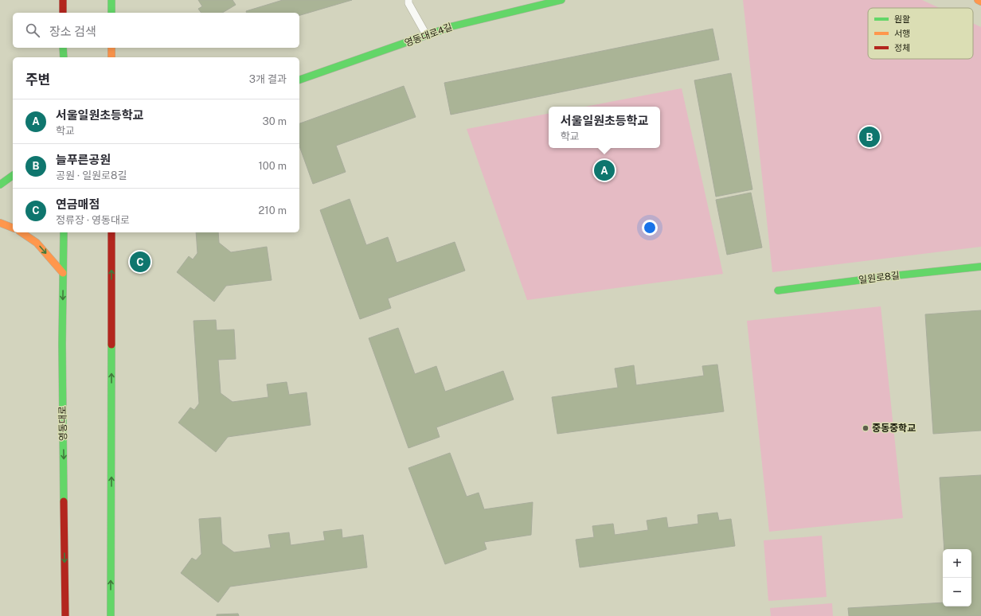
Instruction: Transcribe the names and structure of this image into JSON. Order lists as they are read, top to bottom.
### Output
{
  "streets": {
    "main road": ["영동대로4길", "일원로8길", "영동대로"]
  },
  "places": ["중동중학교"],
  "legend": ["원활", "서행", "정체"],
  "page": {
    "search": "장소 검색",
    "heading": ["주변", "3개 결과"],
    "list": [
      {
        "mark": "A",
        "name": "서울일원초등학교",
        "note": "학교",
        "value": "30 m"
      },
      {
        "mark": "B",
        "name": "늘푸른공원",
        "note": "공원 · 일원로8길",
        "value": "100 m"
      },
      {
        "mark": "C",
        "name": "연금매점",
        "note": "정류장 · 영동대로",
        "value": "210 m"
      }
    ],
    "popup": ["서울일원초등학교", "학교"],
    "pins": ["B", "A", "C"],
    "map_buttons": ["+", "−"]
  }
}
